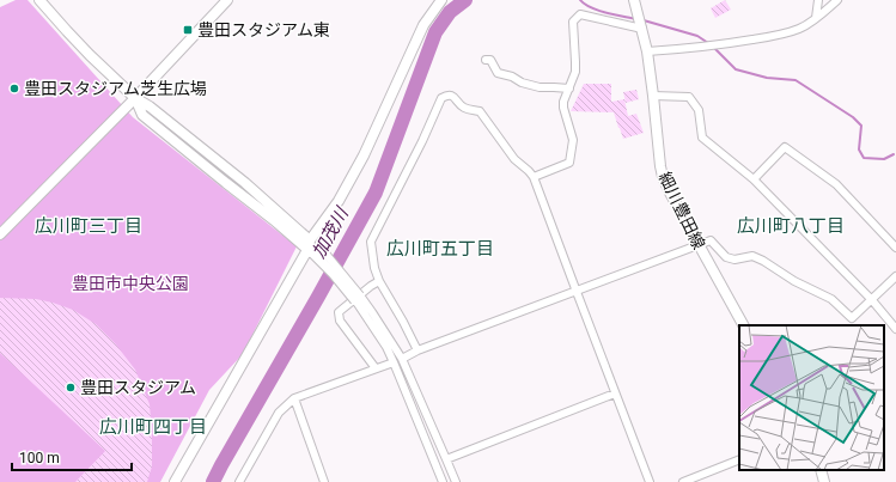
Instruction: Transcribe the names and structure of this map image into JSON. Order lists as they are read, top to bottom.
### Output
{
  "streets": {
    "street": ["細川豊田線"]
  },
  "districts": [
    "広川町三丁目",
    "広川町八丁目",
    "広川町五丁目",
    "広川町四丁目"
  ],
  "water": ["加茂川"],
  "parks": ["豊田市中央公園"],
  "places": {
    "transit": ["豊田スタジアム東"],
    "other": ["豊田スタジアム芝生広場", "豊田スタジアム"]
  },
  "scale_bar": "100 m"
}
